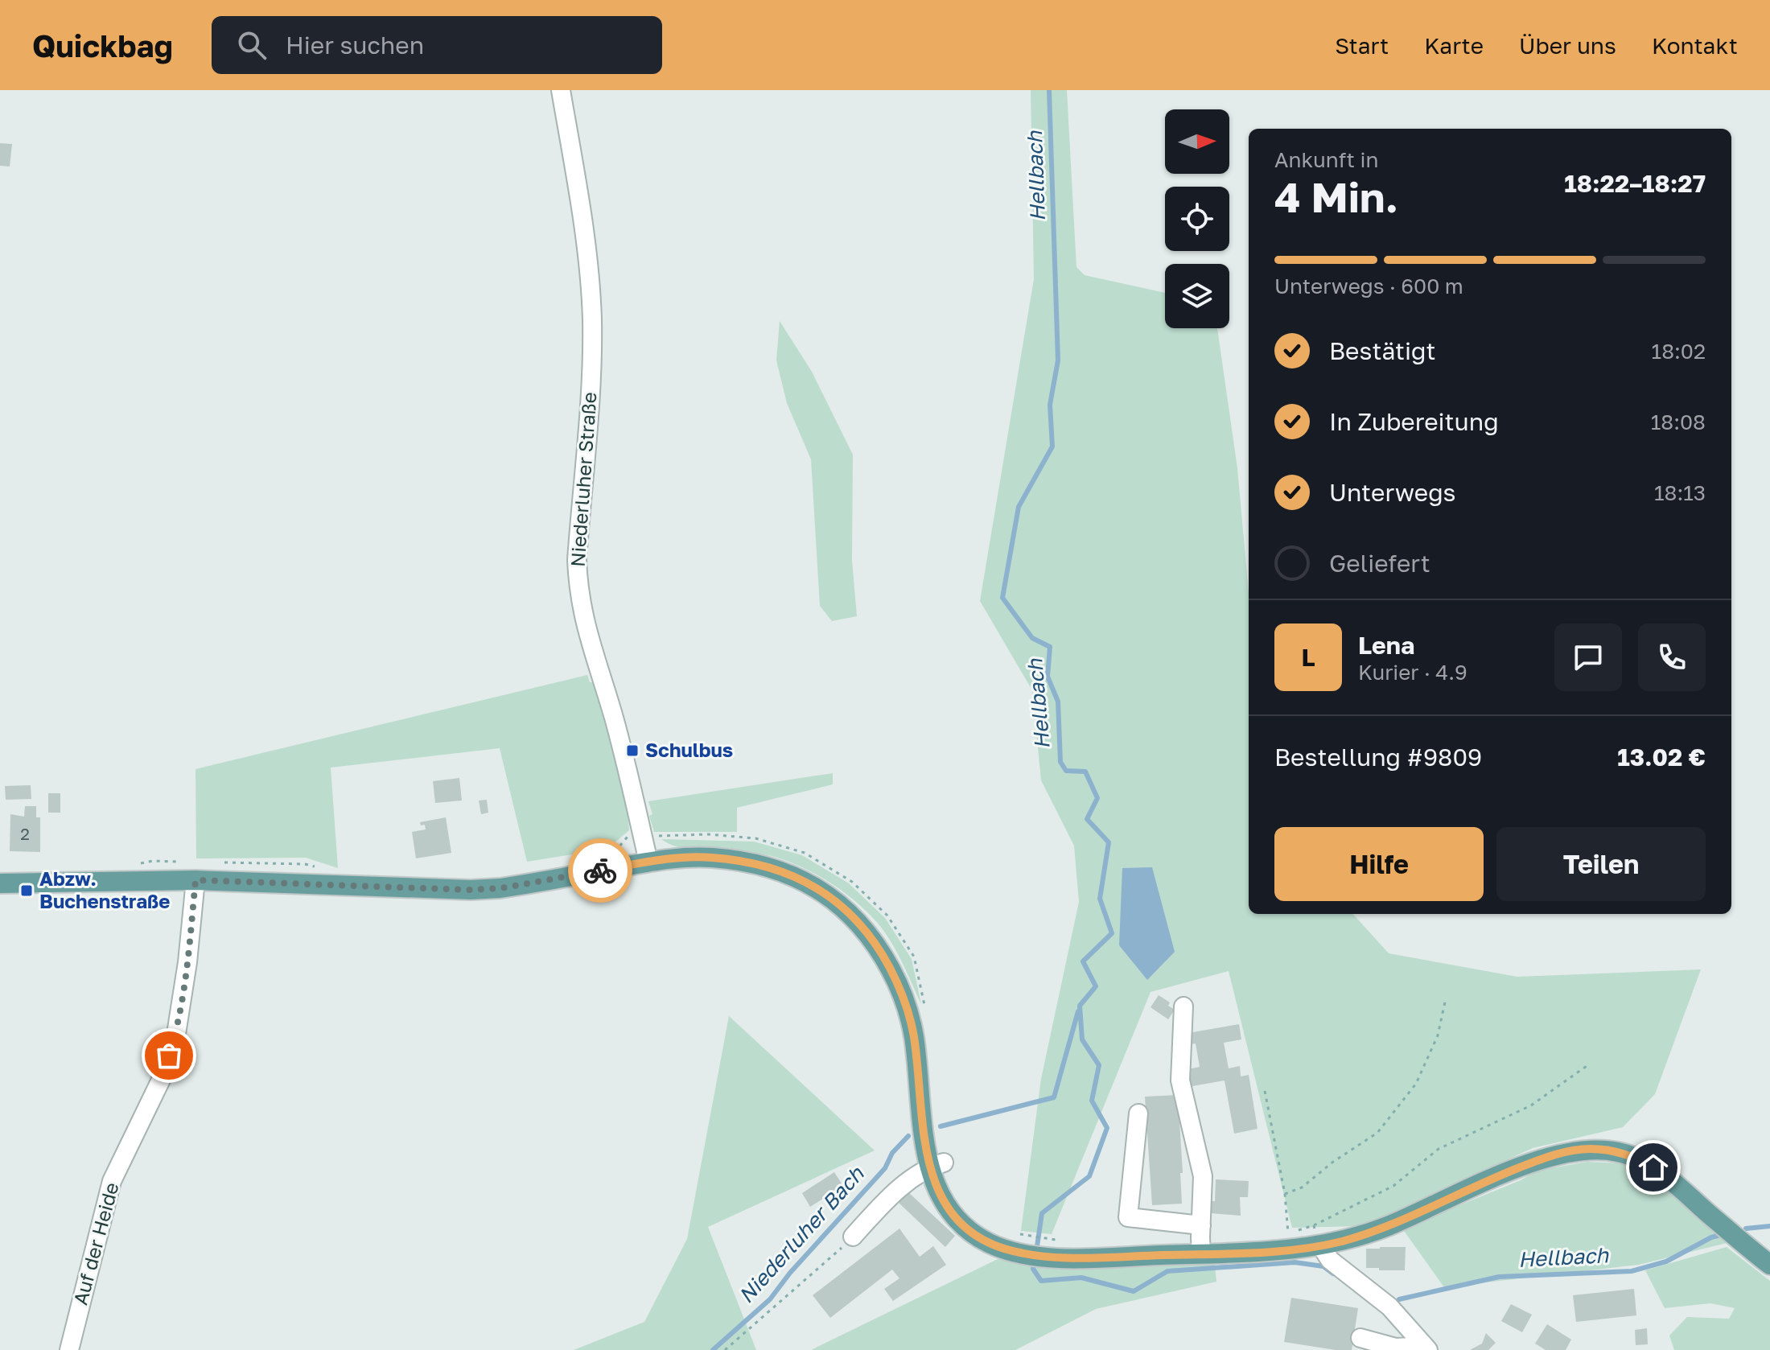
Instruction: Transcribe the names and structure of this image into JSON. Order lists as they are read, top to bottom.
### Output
{
  "streets": {
    "street": ["Niederluher Straße", "Auf der Heide"]
  },
  "water": ["Hellbach", "Niederluher Bach"],
  "places": {
    "transit": ["Schulbus", "Abzw. Buchenstraße"]
  },
  "house_numbers": ["2"],
  "north": "right",
  "page": {
    "header": "Quickbag",
    "search": "Hier suchen",
    "nav": [
      "Start",
      "Karte",
      "Über uns",
      "Kontakt"
    ],
    "heading": ["4 Min.", "Ankunft in", "18:22–18:27"],
    "panel": [
      "Lena",
      "Kurier · 4.9",
      "Bestellung #9809",
      "13.02 €"
    ],
    "bar": "Unterwegs · 600 m",
    "list": [
      ["Bestätigt", "18:02"],
      ["In Zubereitung", "18:08"],
      ["Unterwegs", "18:13"],
      "Geliefert"
    ],
    "round": "L",
    "buttons": ["Hilfe", "Teilen"]
  }
}
